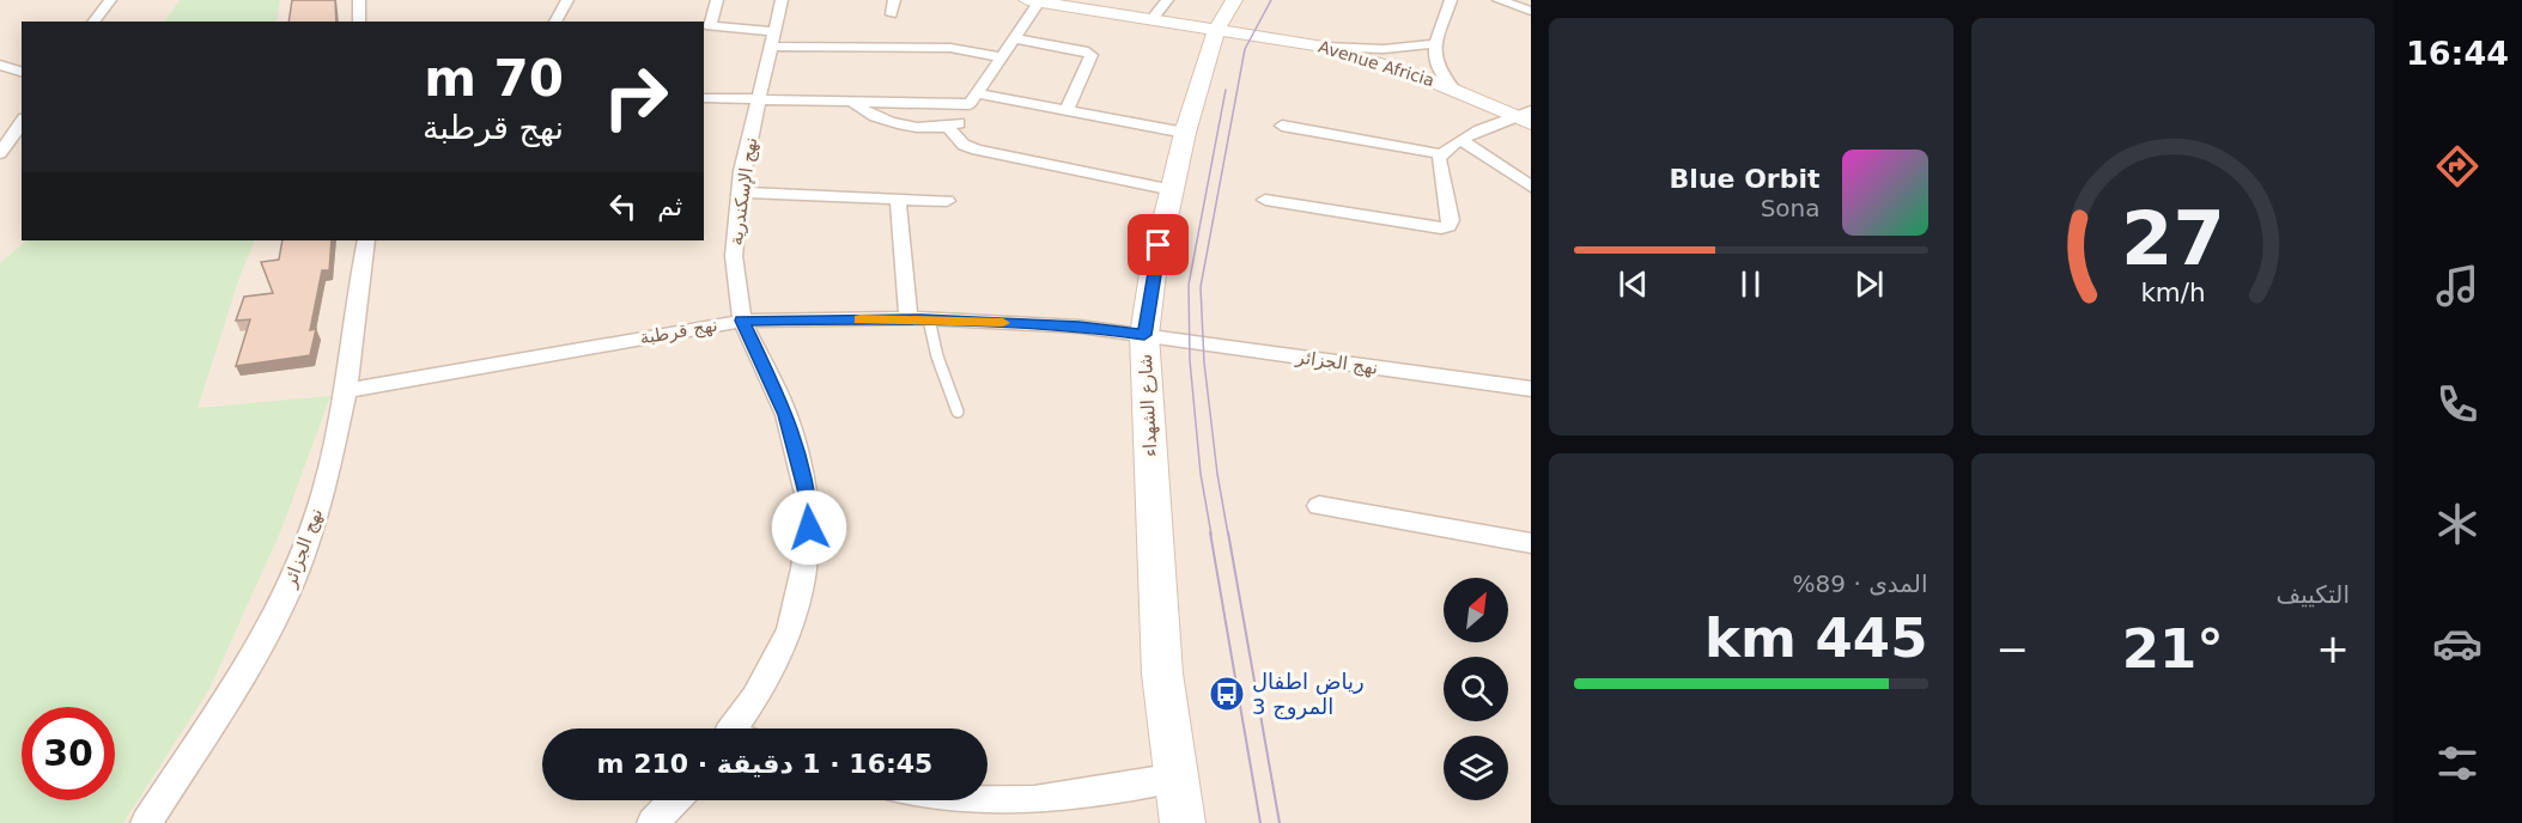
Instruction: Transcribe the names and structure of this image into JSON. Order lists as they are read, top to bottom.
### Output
{
  "streets": {
    "main road": ["Avenue Africia", "شارع الشهداء"],
    "street": ["نهج الإسكندرية", "نهج قرطبة", "نهج الجزائر"]
  },
  "crossings": [
    ["Avenue Africia", "شارع الشهداء"],
    ["نهج الإسكندرية", "نهج قرطبة"],
    ["نهج قرطبة", "نهج الجزائر"],
    ["نهج قرطبة", "شارع الشهداء"],
    ["نهج الجزائر", "شارع الشهداء"]
  ],
  "places": {
    "bus stop": ["رياض اطفال المروج 3"]
  },
  "north": "top right",
  "page": {
    "tabs": "16:44",
    "turn": ["70 m", "نهج قرطبة"],
    "song": ["Blue Orbit", "Sona"],
    "then": "ثم",
    "tile": [
      "التكييف",
      ["المدى · 89%", "445 km"]
    ],
    "heat": ["−", "21°", "+"],
    "limit": "30",
    "trip": "16:45 · 1 دقيقة · 210 m",
    "gauge": ["27", "km/h"]
  }
}
